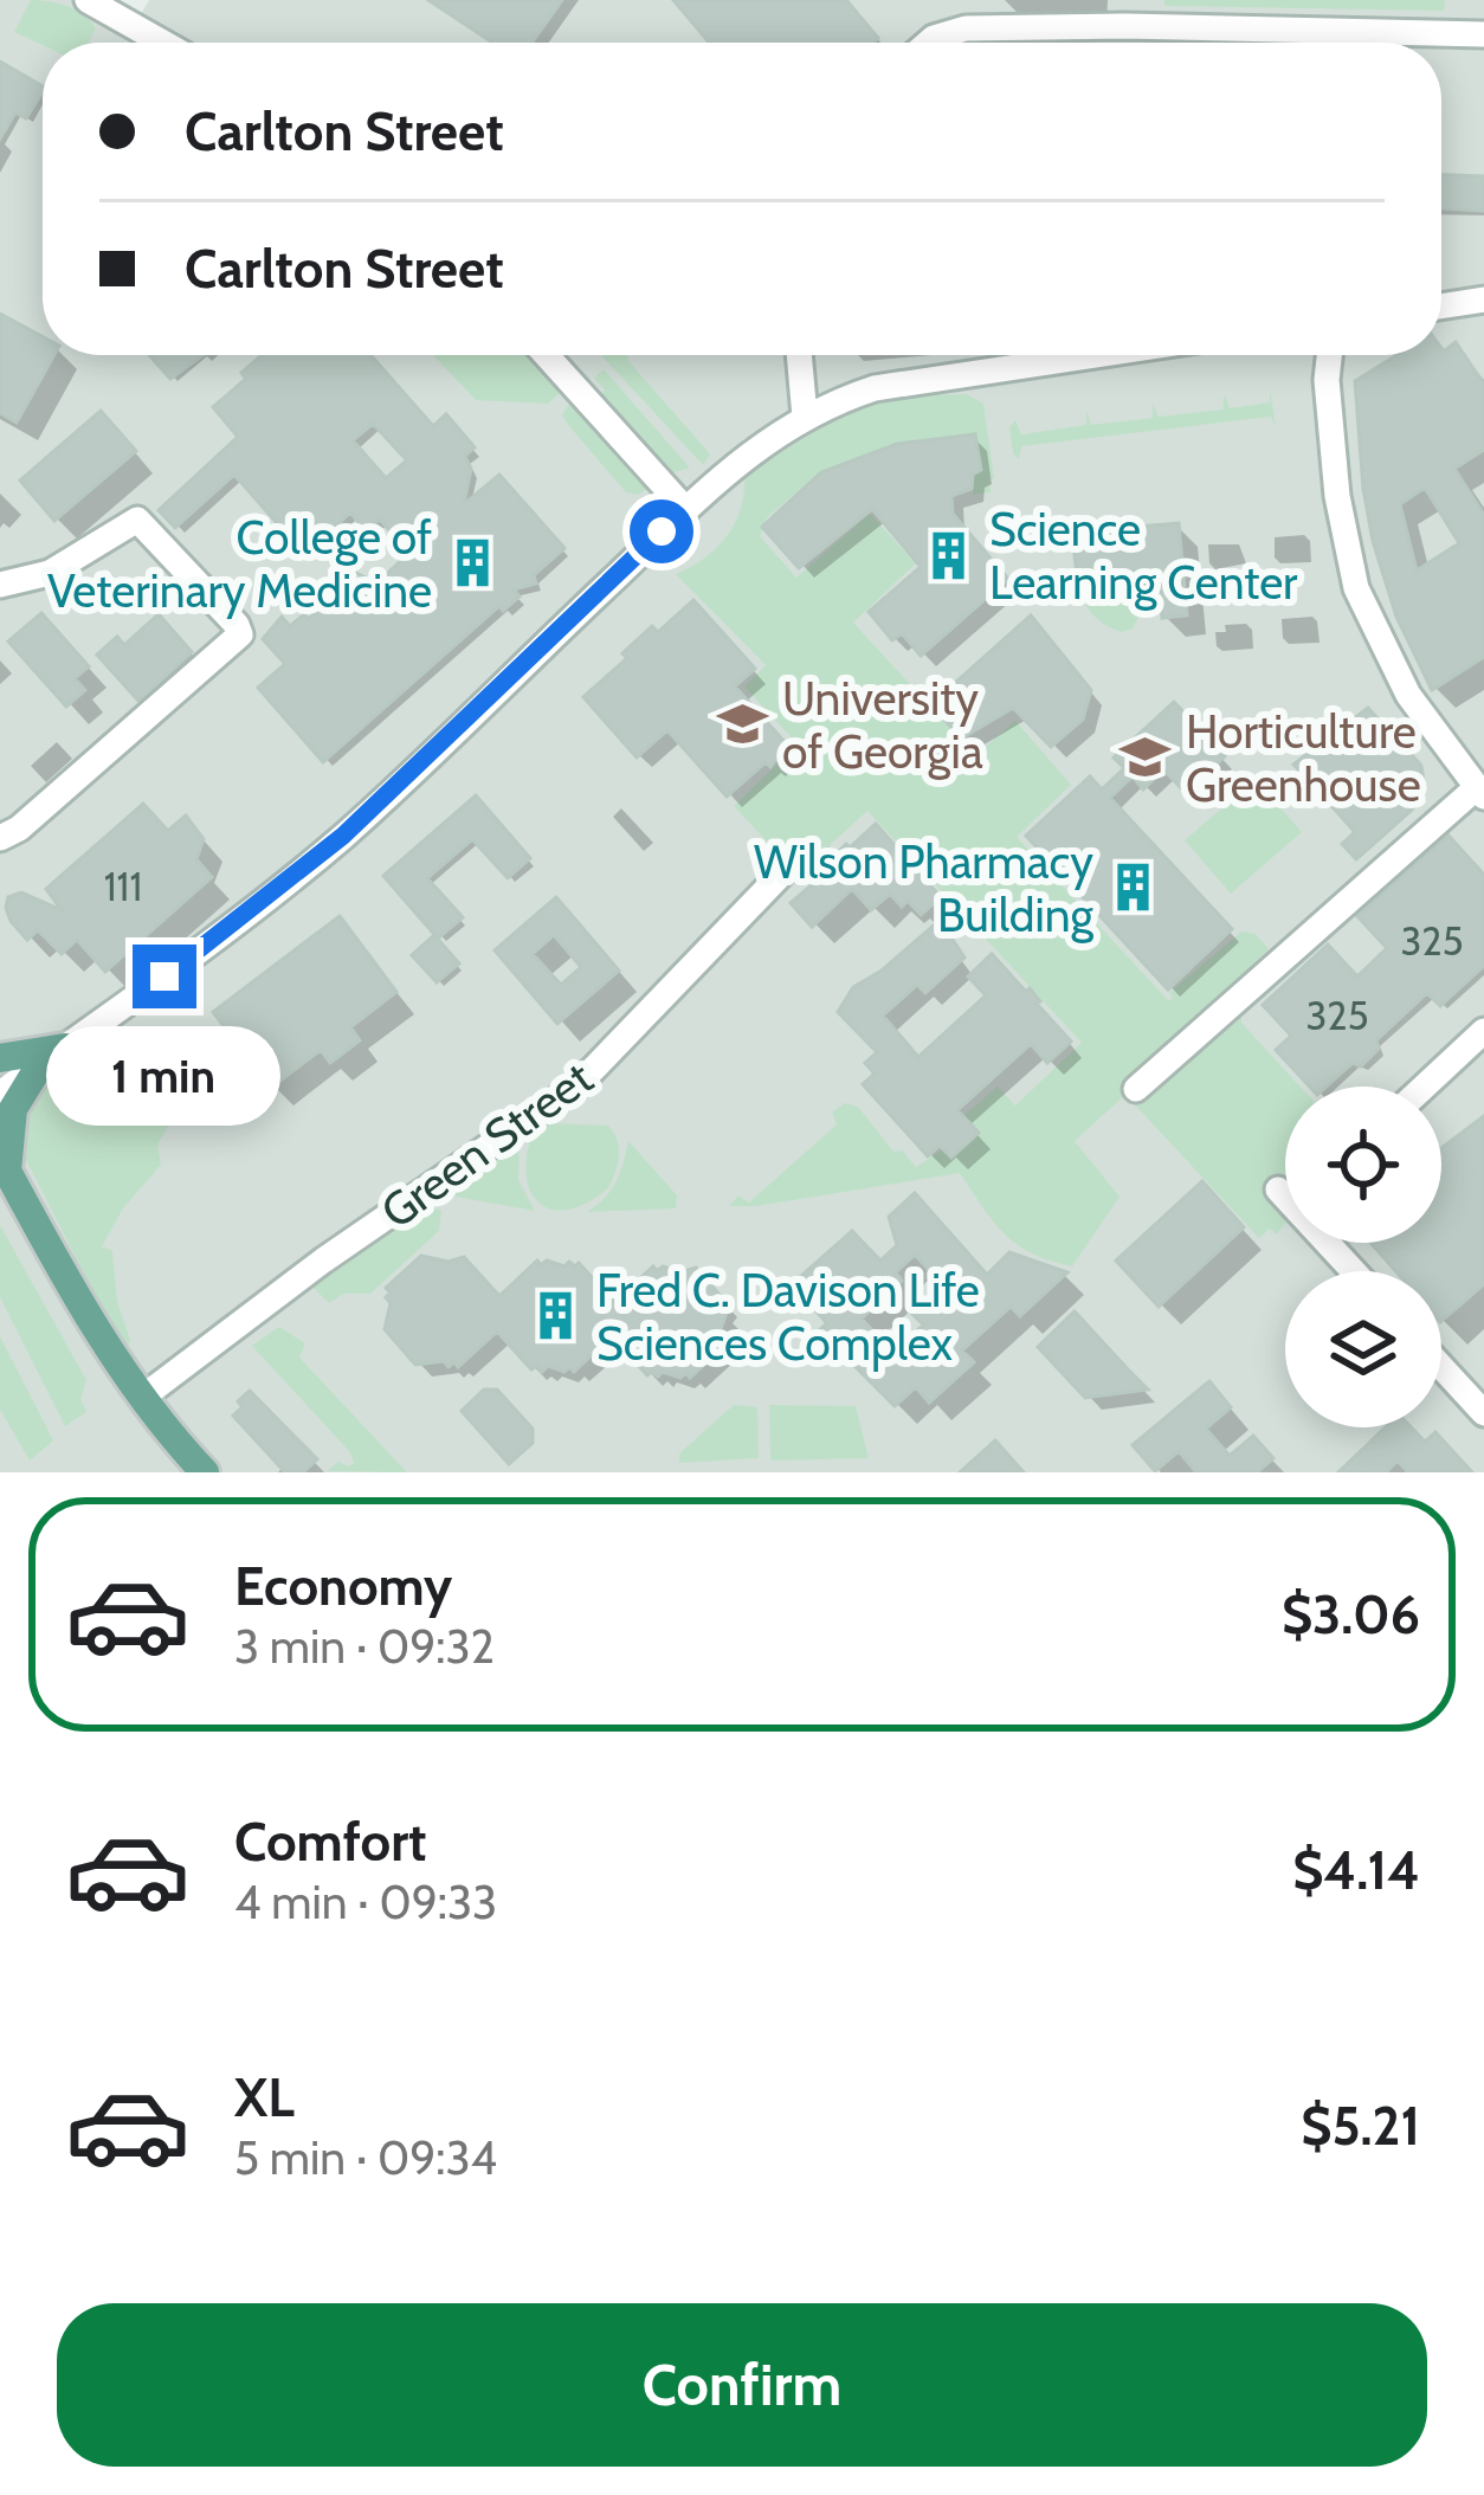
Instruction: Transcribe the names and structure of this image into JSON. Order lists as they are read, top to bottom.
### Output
{
  "streets": {
    "street": ["Green Street"]
  },
  "places": {
    "building": [
      "Science Learning Center",
      "College of Veterinary Medicine",
      "Wilson Pharmacy Building",
      "Fred C. Davison Life Sciences Complex"
    ],
    "school or university": ["University of Georgia", "Horticulture Greenhouse"]
  },
  "house_numbers": ["111", "325", "325"],
  "page": {
    "banner": ["Carlton Street", "Carlton Street"],
    "bubble": "1 min",
    "list": [
      {
        "name": "Economy",
        "note": "3 min · 09:32",
        "value": "$3.06"
      },
      {
        "name": "Comfort",
        "note": "4 min · 09:33",
        "value": "$4.14"
      },
      {
        "name": "XL",
        "note": "5 min · 09:34",
        "value": "$5.21"
      }
    ],
    "buttons": "Confirm"
  }
}
